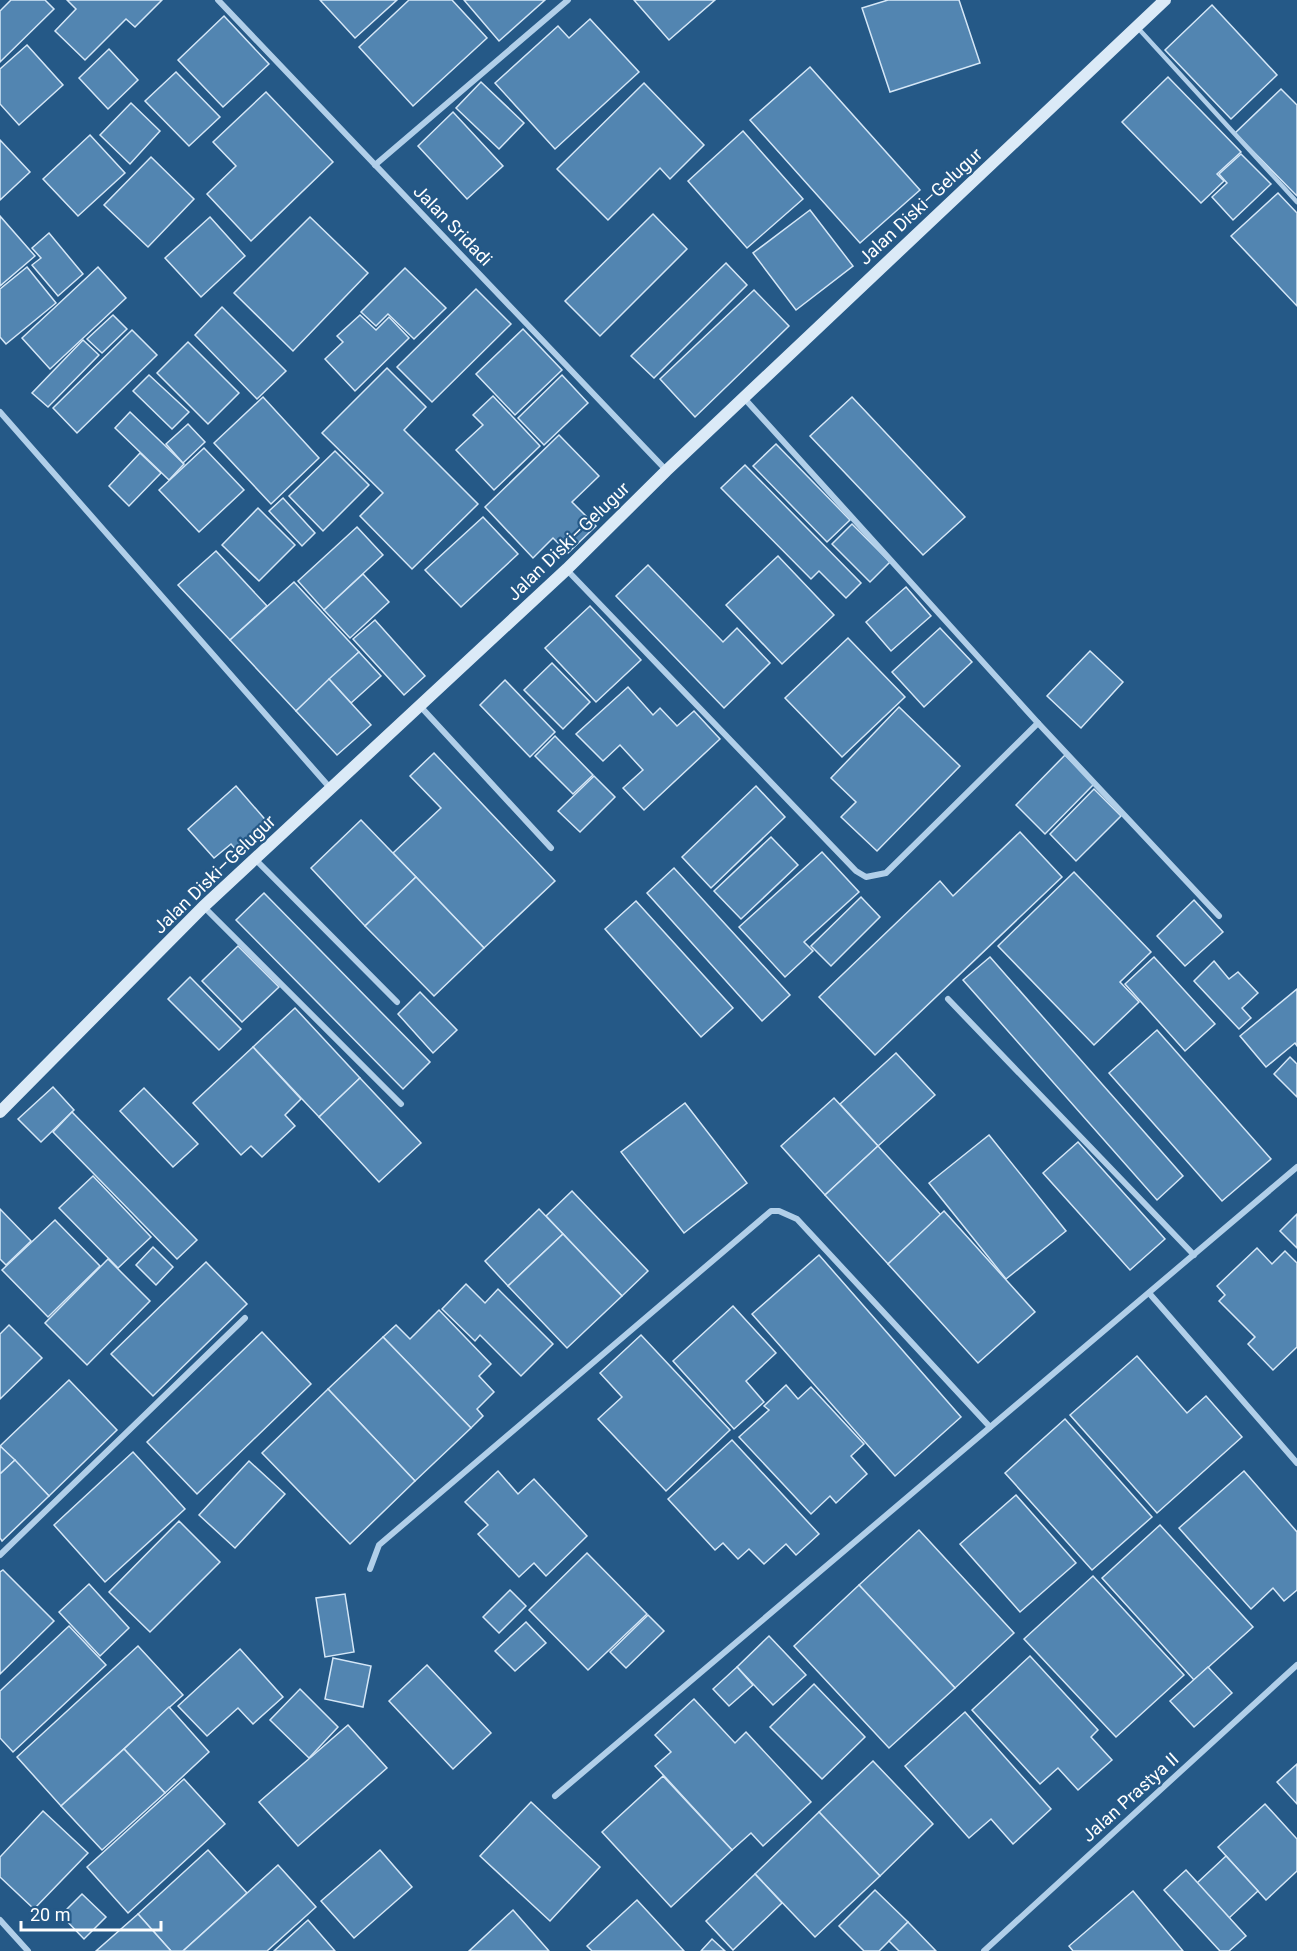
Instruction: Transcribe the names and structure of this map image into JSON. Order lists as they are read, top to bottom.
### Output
{
  "streets": {
    "main road": ["Jalan Diski–Gelugur"],
    "street": ["Jalan Sridadi", "Jalan Prastya II"]
  },
  "crossings": [
    ["Jalan Diski–Gelugur", "Jalan Sridadi"]
  ],
  "scale_bar": "20 m"
}
